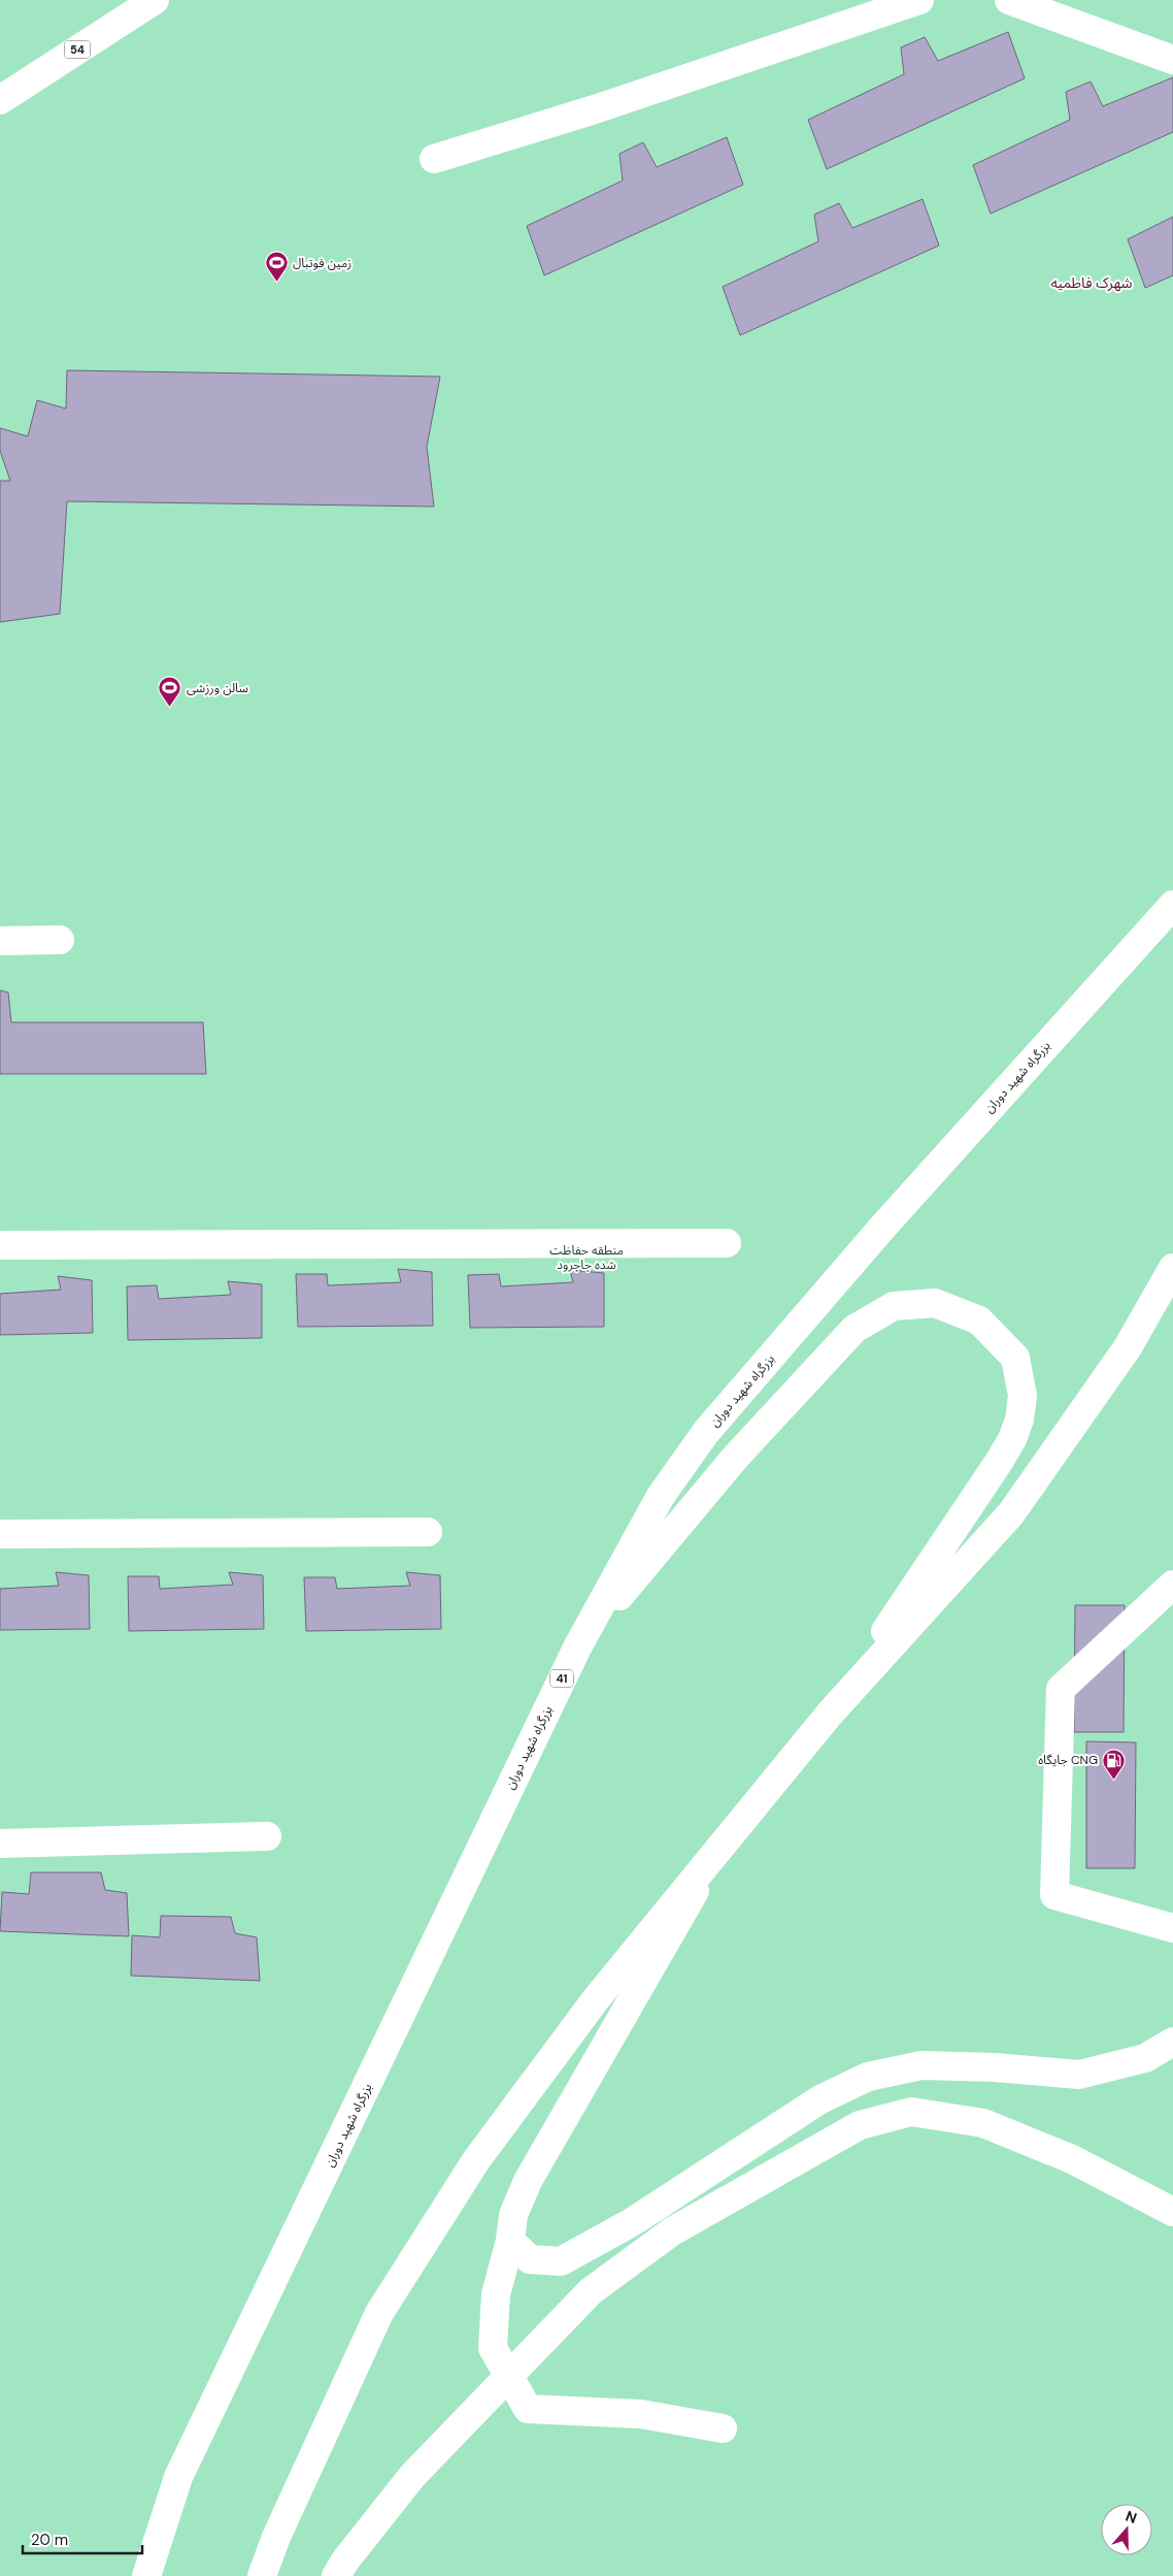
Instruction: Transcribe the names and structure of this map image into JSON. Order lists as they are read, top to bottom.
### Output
{
  "streets": {
    "main road": ["54", "بزرگراه شهید دوران", "41"]
  },
  "districts": ["شهرک فاطمیه"],
  "parks": ["منطقه حفاظت شده جاجرود"],
  "places": {
    "sports": ["زمین فوتبال", "سالن ورزشی"],
    "fuel station": ["جایگاه CNG"]
  },
  "scale_bar": "20 m",
  "north": "top"
}
